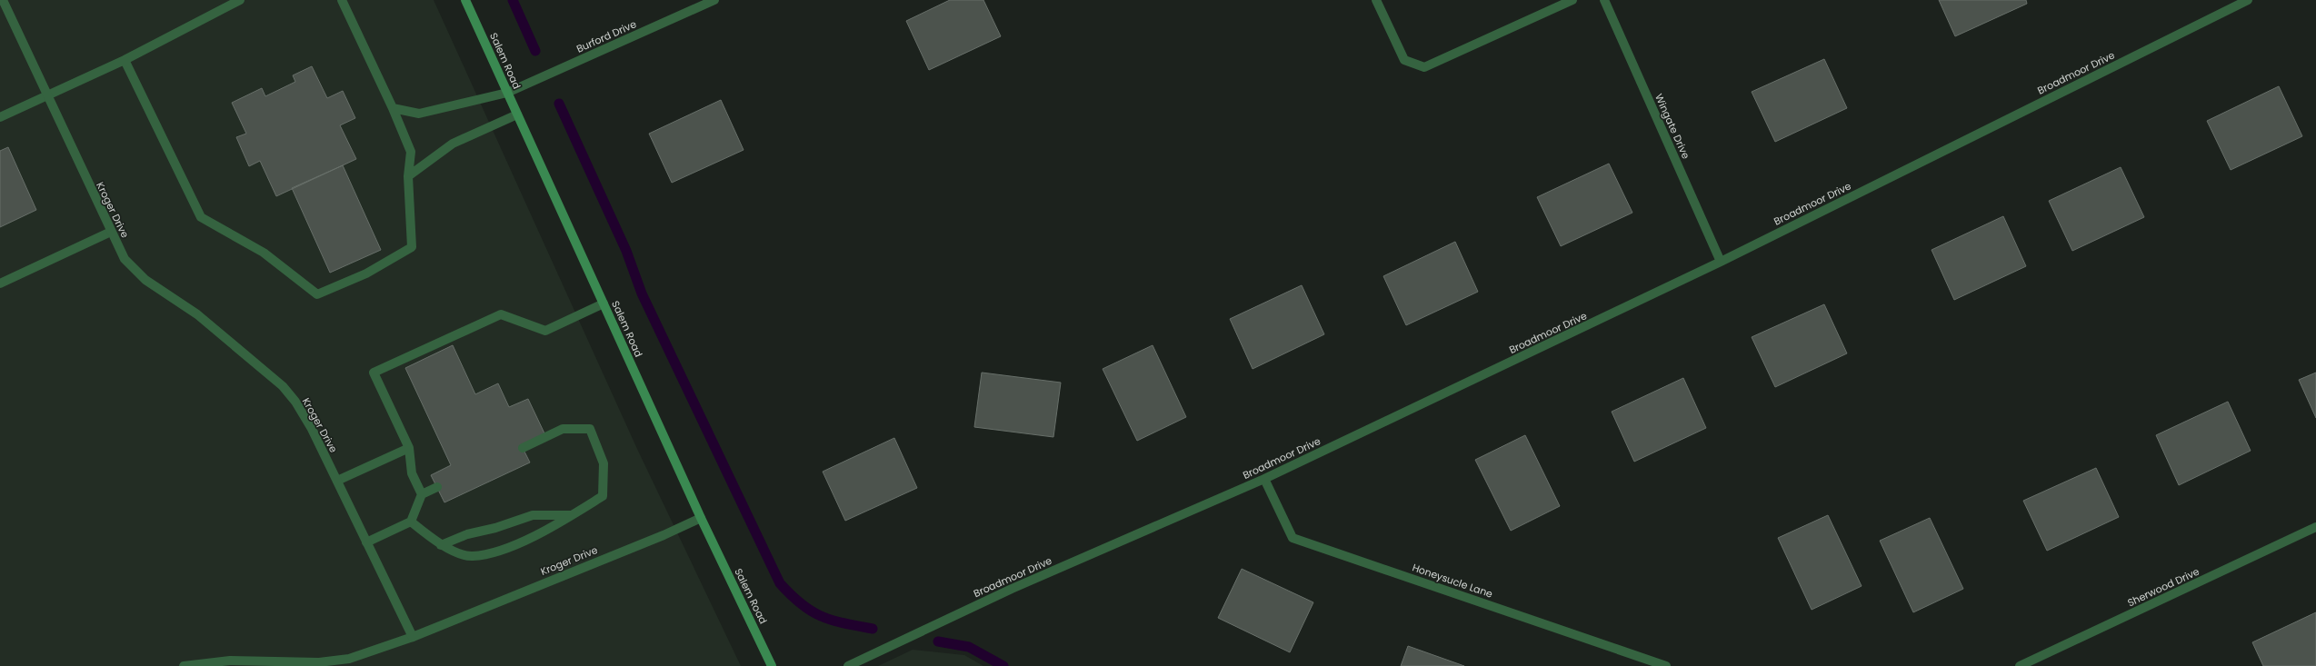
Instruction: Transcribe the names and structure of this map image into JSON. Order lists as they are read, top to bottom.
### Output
{
  "streets": {
    "main road": ["Salem Road"],
    "street": [
      "Burford Drive",
      "Broadmoor Drive",
      "Wingate Drive",
      "Kroger Drive",
      "Honeysucle Lane",
      "Sherwood Drive"
    ]
  },
  "crossings": [
    ["Burford Drive", "Salem Road"],
    ["Salem Road", "Kroger Drive"],
    ["Broadmoor Drive", "Wingate Drive"],
    ["Broadmoor Drive", "Honeysucle Lane"]
  ]
}
